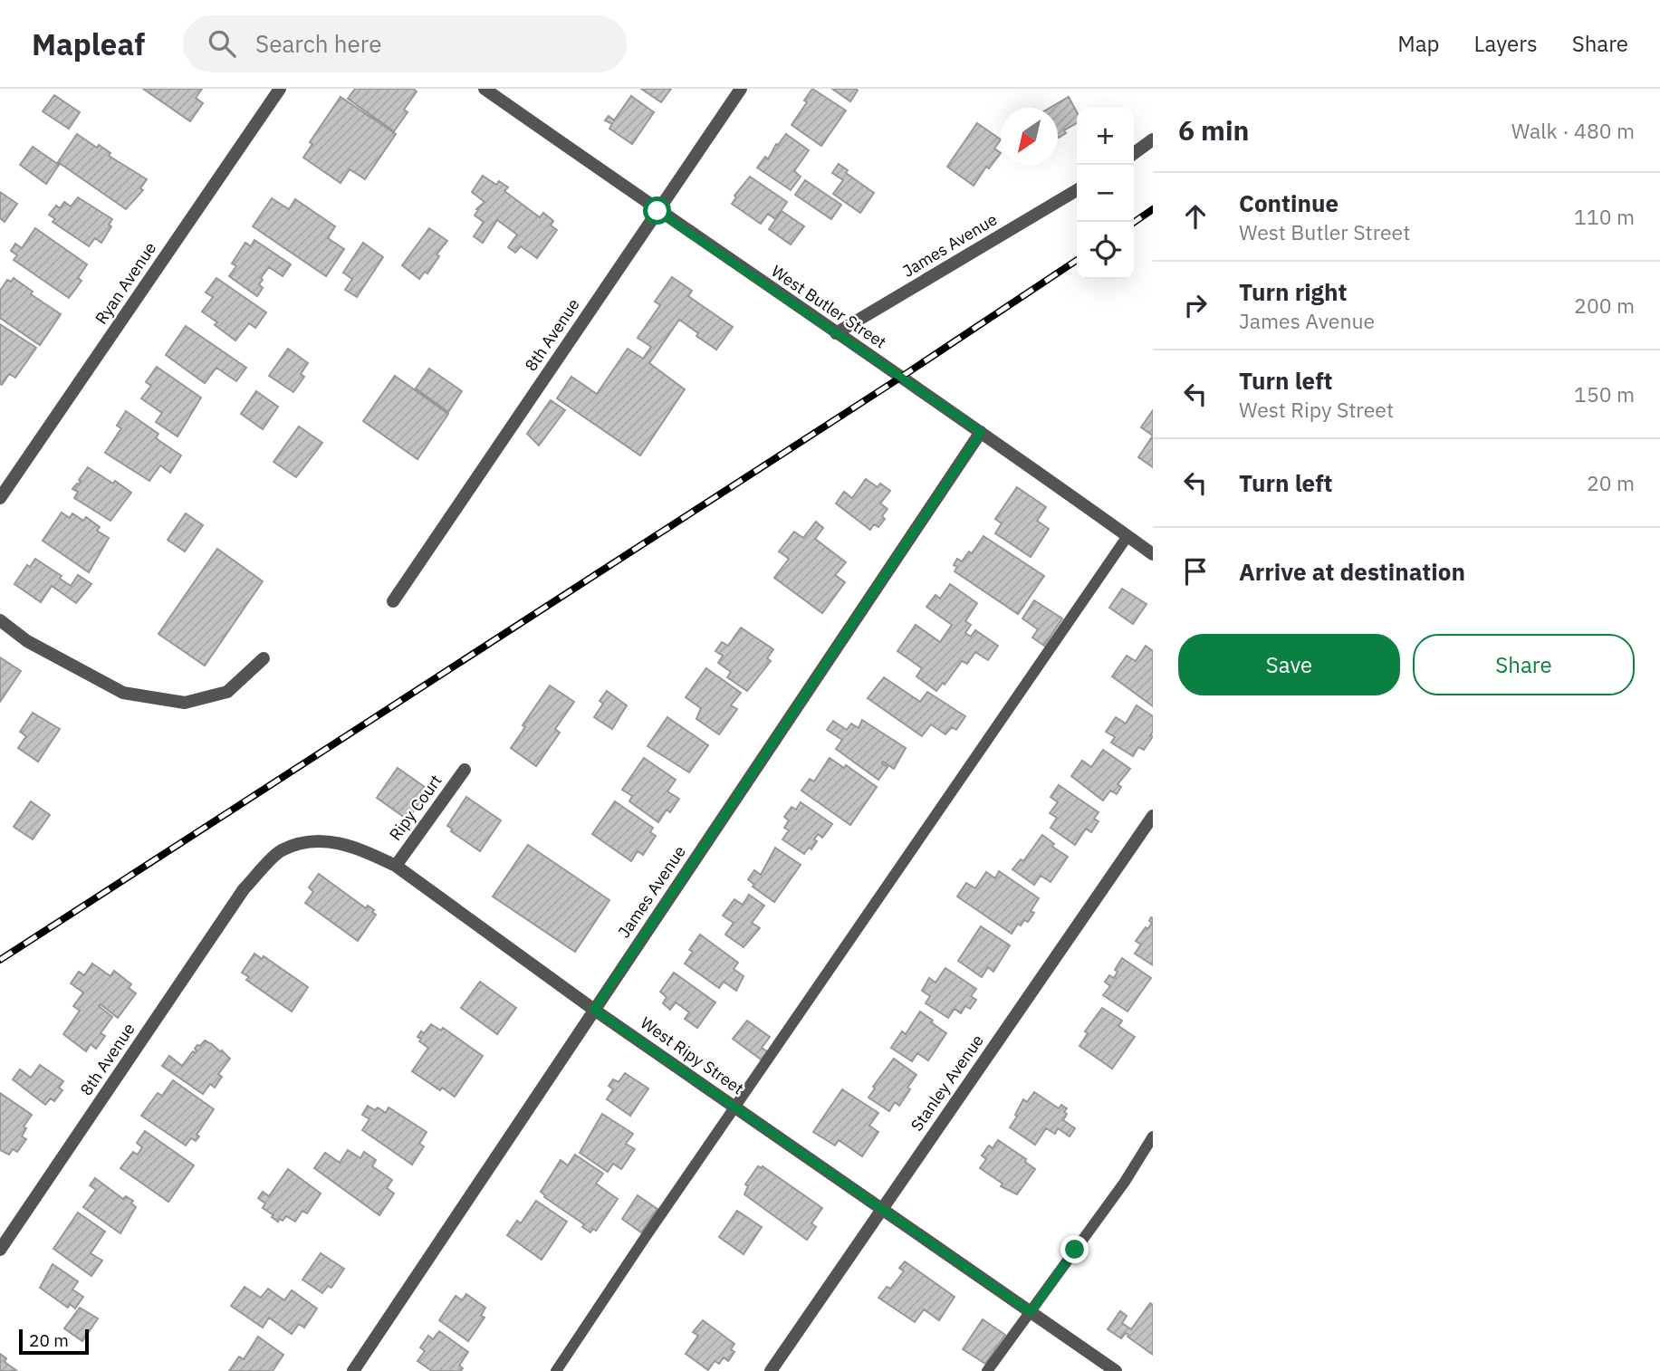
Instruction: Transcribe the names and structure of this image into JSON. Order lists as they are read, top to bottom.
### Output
{
  "streets": {
    "street": [
      "James Avenue",
      "Ryan Avenue",
      "West Butler Street",
      "8th Avenue",
      "Ripy Court",
      "West Ripy Street",
      "Stanley Avenue"
    ]
  },
  "crossings": [
    ["James Avenue", "West Butler Street"],
    ["James Avenue", "West Ripy Street"],
    ["West Butler Street", "8th Avenue"],
    ["8th Avenue", "West Ripy Street"],
    ["Ripy Court", "West Ripy Street"],
    ["West Ripy Street", "Stanley Avenue"]
  ],
  "scale_bar": "20 m",
  "north": "bottom left",
  "page": {
    "header": "Mapleaf",
    "search": "Search here",
    "nav": ["Map", "Layers", "Share"],
    "heading": ["6 min", "Walk · 480 m"],
    "map_buttons": ["+", "−"],
    "list": [
      ["Continue", "West Butler Street", "110 m"],
      ["Turn right", "James Avenue", "200 m"],
      ["Turn left", "West Ripy Street", "150 m"],
      ["Turn left", "20 m"],
      "Arrive at destination"
    ],
    "buttons": ["Save", "Share"],
    "scale": "20 m"
  }
}
